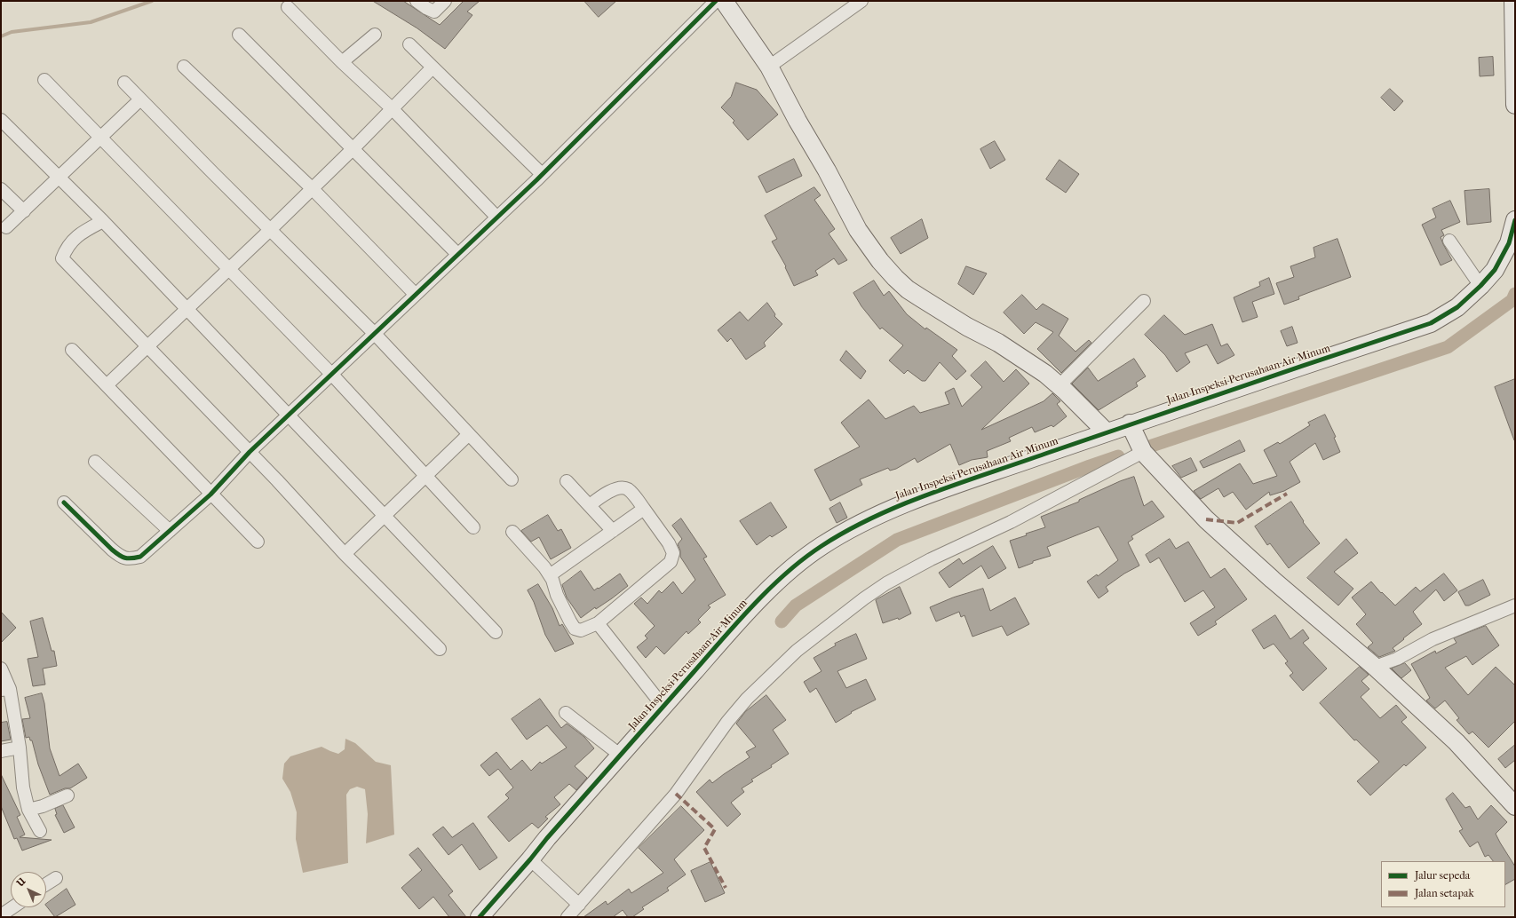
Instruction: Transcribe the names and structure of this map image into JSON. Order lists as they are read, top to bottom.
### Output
{
  "streets": {
    "street": ["Jalan Inspeksi Perusahaan Air Minum"]
  },
  "legend": ["Jalur sepeda", "Jalan setapak"],
  "north": "top left"
}
